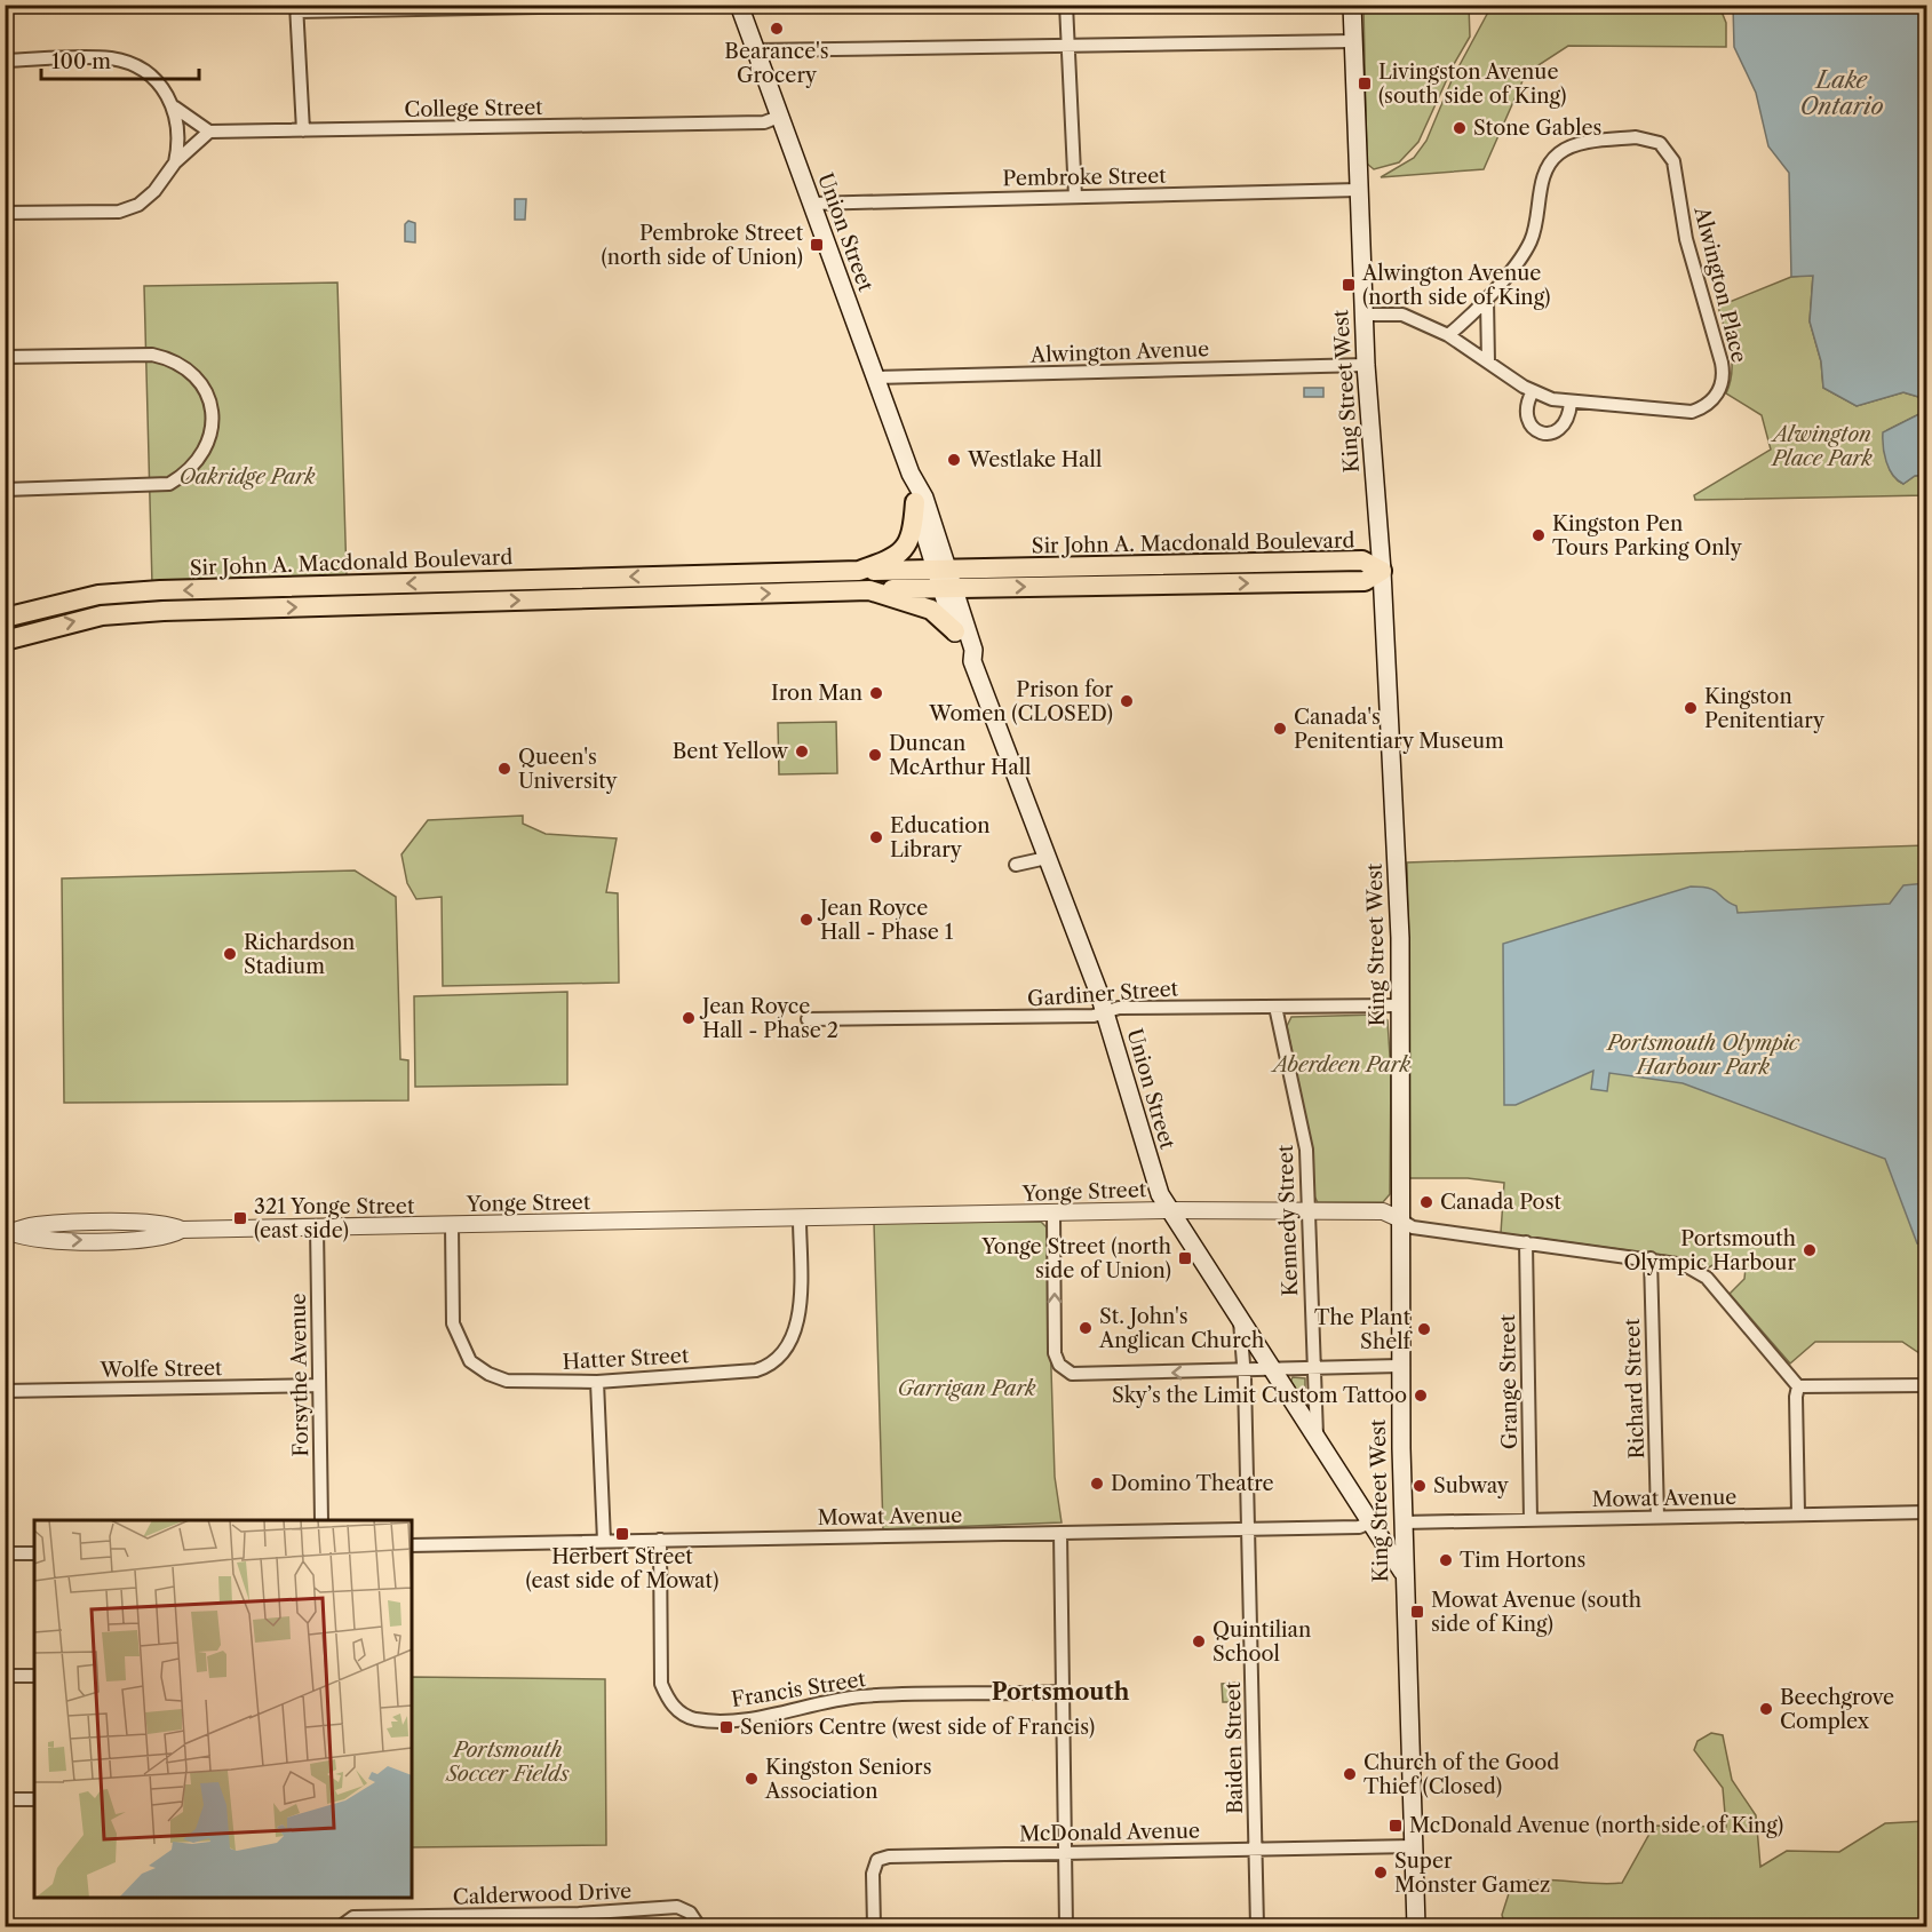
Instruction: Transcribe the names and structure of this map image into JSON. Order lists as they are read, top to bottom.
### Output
{
  "streets": {
    "main road": ["Union Street", "King Street West", "Sir John A. Macdonald Boulevard"],
    "street": [
      "College Street",
      "Pembroke Street",
      "Alwington Place",
      "Alwington Avenue",
      "Gardiner Street",
      "Yonge Street",
      "Kennedy Street",
      "Hatter Street",
      "Wolfe Street",
      "Forsythe Avenue",
      "Grange Street",
      "Richard Street",
      "Mowat Avenue",
      "Francis Street",
      "Baiden Street",
      "McDonald Avenue",
      "Calderwood Drive"
    ]
  },
  "crossings": [
    ["College Street", "Union Street"],
    ["Pembroke Street", "Union Street"],
    ["Pembroke Street", "King Street West"],
    ["Union Street", "Alwington Avenue"],
    ["Union Street", "King Street West"],
    ["Union Street", "Sir John A. Macdonald Boulevard"],
    ["Union Street", "Gardiner Street"],
    ["Union Street", "Yonge Street"],
    ["Union Street", "Kennedy Street"],
    ["Union Street", "Mowat Avenue"],
    ["Union Street", "Baiden Street"],
    ["Alwington Place", "King Street West"],
    ["Alwington Avenue", "King Street West"],
    ["King Street West", "Sir John A. Macdonald Boulevard"],
    ["King Street West", "Gardiner Street"],
    ["King Street West", "Yonge Street"],
    ["King Street West", "Mowat Avenue"],
    ["King Street West", "McDonald Avenue"],
    ["Gardiner Street", "Kennedy Street"],
    ["Yonge Street", "Kennedy Street"],
    ["Yonge Street", "Hatter Street"],
    ["Yonge Street", "Forsythe Avenue"],
    ["Yonge Street", "Grange Street"],
    ["Yonge Street", "Richard Street"],
    ["Wolfe Street", "Forsythe Avenue"],
    ["Grange Street", "Mowat Avenue"],
    ["Richard Street", "Mowat Avenue"],
    ["Mowat Avenue", "Francis Street"],
    ["Mowat Avenue", "Baiden Street"],
    ["Baiden Street", "McDonald Avenue"]
  ],
  "districts": ["Portsmouth"],
  "water": ["Lake Ontario"],
  "parks": [
    "Alwington Place Park",
    "Oakridge Park",
    "Portsmouth Olympic Harbour Park",
    "Aberdeen Park",
    "Garrigan Park",
    "Portsmouth Soccer Fields"
  ],
  "places": {
    "other": [
      "Bearance's Grocery",
      "Stone Gables",
      "Westlake Hall",
      "Kingston Pen Tours Parking Only",
      "Iron Man",
      "Prison for Women (CLOSED)",
      "Kingston Penitentiary",
      "Canada's Penitentiary Museum",
      "Bent Yellow",
      "Duncan McArthur Hall",
      "Queen's University",
      "Education Library",
      "Jean Royce Hall - Phase 1",
      "Richardson Stadium",
      "Jean Royce Hall - Phase 2",
      "Canada Post",
      "Portsmouth Olympic Harbour",
      "St. John's Anglican Church",
      "The Plant Shelf",
      "Sky’s the Limit Custom Tattoo",
      "Domino Theatre",
      "Subway",
      "Tim Hortons",
      "Quintilian School",
      "Beechgrove Complex",
      "Church of the Good Thief (Closed)",
      "Kingston Seniors Association",
      "Super Monster Gamez"
    ],
    "transit": [
      "Livingston Avenue (south side of King)",
      "Pembroke Street (north side of Union)",
      "Alwington Avenue (north side of King)",
      "321 Yonge Street (east side)",
      "Yonge Street (north side of Union)",
      "Herbert Street (east side of Mowat)",
      "Mowat Avenue (south side of King)",
      "Seniors Centre (west side of Francis)",
      "McDonald Avenue (north side of King)"
    ]
  },
  "scale_bar": "100 m"
}
